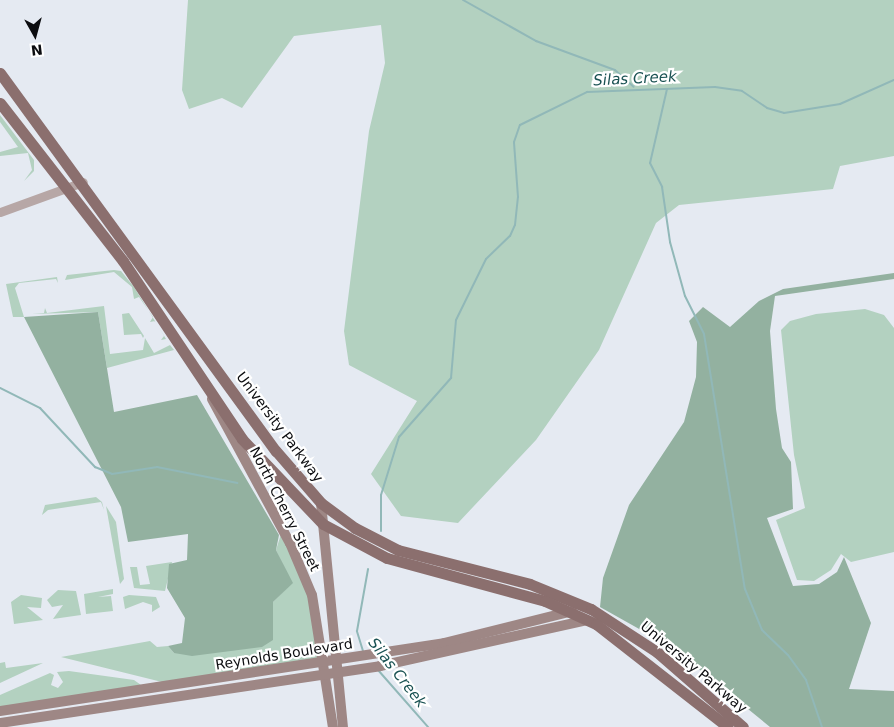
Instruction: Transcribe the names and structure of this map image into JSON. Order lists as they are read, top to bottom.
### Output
{
  "streets": {
    "main road": ["University Parkway", "North Cherry Street", "Reynolds Boulevard"]
  },
  "crossings": [
    ["University Parkway", "North Cherry Street"],
    ["University Parkway", "Reynolds Boulevard"],
    ["North Cherry Street", "Reynolds Boulevard"]
  ],
  "water": ["Silas Creek"],
  "north": "bottom"
}
